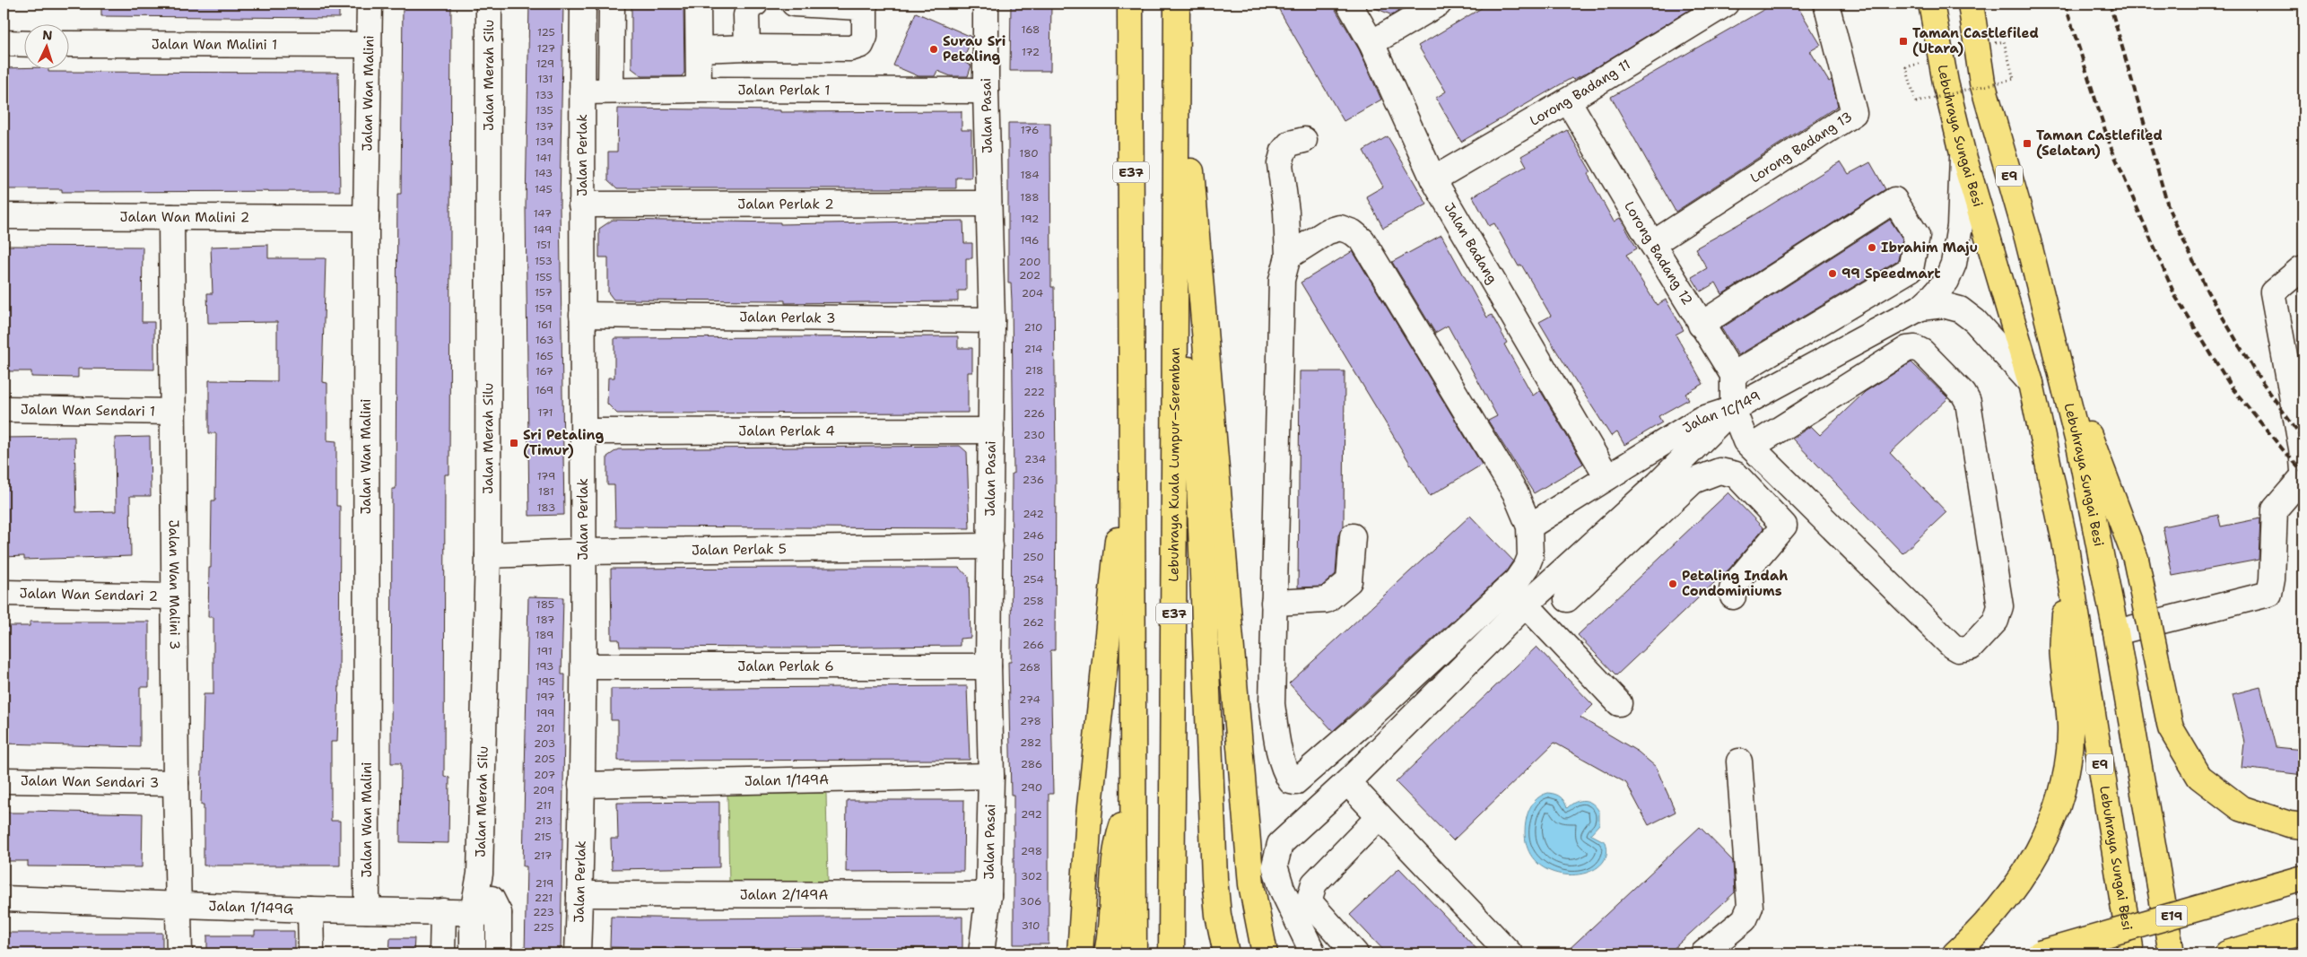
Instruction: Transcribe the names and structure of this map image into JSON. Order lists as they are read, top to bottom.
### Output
{
  "streets": {
    "highway": [
      "Lebuhraya Sungai Besi",
      "E37",
      "E9",
      "Lebuhraya Kuala Lumpur–Seremban",
      "E19"
    ],
    "street": [
      "Jalan Wan Malini 1",
      "Jalan Merah Silu",
      "Jalan Perlak 1",
      "Lorong Badang 11",
      "Jalan Wan Malini",
      "Jalan Pasai",
      "Lorong Badang 13",
      "Jalan Perlak",
      "Jalan Perlak 2",
      "Jalan Wan Malini 2",
      "Jalan Badang",
      "Lorong Badang 12",
      "Jalan Perlak 3",
      "Jalan Wan Sendari 1",
      "Jalan 1C/149",
      "Jalan Perlak 4",
      "Jalan Perlak 5",
      "Jalan Wan Malini 3",
      "Jalan Wan Sendari 2",
      "Jalan Perlak 6",
      "Jalan 1/149A",
      "Jalan Wan Sendari 3",
      "Jalan 2/149A",
      "Jalan 1/149G"
    ]
  },
  "crossings": [
    ["Jalan Wan Malini 1", "Jalan Wan Malini"],
    ["Jalan Merah Silu", "Jalan Perlak 5"],
    ["Jalan Merah Silu", "Jalan 1/149G"],
    ["Jalan Perlak 1", "Jalan Pasai"],
    ["Jalan Perlak 1", "Jalan Perlak"],
    ["Lorong Badang 11", "Jalan Badang"],
    ["Lorong Badang 11", "Lorong Badang 12"],
    ["Jalan Wan Malini", "Jalan Wan Malini 2"],
    ["Jalan Wan Malini", "Jalan 1/149G"],
    ["Jalan Pasai", "Jalan Perlak 2"],
    ["Jalan Pasai", "Jalan Perlak 3"],
    ["Jalan Pasai", "Jalan Perlak 4"],
    ["Jalan Pasai", "Jalan Perlak 5"],
    ["Jalan Pasai", "Jalan Perlak 6"],
    ["Jalan Pasai", "Jalan 1/149A"],
    ["Jalan Pasai", "Jalan 2/149A"],
    ["Lebuhraya Sungai Besi", "Jalan 1C/149"],
    ["Lorong Badang 13", "Lorong Badang 12"],
    ["Jalan Perlak", "Jalan Perlak 2"],
    ["Jalan Perlak", "Jalan Perlak 3"],
    ["Jalan Perlak", "Jalan Perlak 4"],
    ["Jalan Perlak", "Jalan Perlak 5"],
    ["Jalan Perlak", "Jalan Perlak 6"],
    ["Jalan Perlak", "Jalan 1/149A"],
    ["Jalan Perlak", "Jalan 2/149A"],
    ["Jalan Wan Malini 2", "Jalan Wan Malini 3"],
    ["Jalan Badang", "Jalan 1C/149"],
    ["Jalan Wan Sendari 1", "Jalan Wan Malini 3"],
    ["Jalan Wan Malini 3", "Jalan Wan Sendari 2"],
    ["Jalan Wan Malini 3", "Jalan Wan Sendari 3"],
    ["Jalan Wan Malini 3", "Jalan 1/149G"]
  ],
  "places": {
    "transit": ["Taman Castlefiled (Utara)", "Taman Castlefiled (Selatan)", "Sri Petaling (Timur)"],
    "other": [
      "Surau Sri Petaling",
      "Ibrahim Maju",
      "99 Speedmart",
      "Petaling Indah Condominiums"
    ]
  },
  "house_numbers": [
    "168",
    "125",
    "127",
    "172",
    "129",
    "131",
    "133",
    "135",
    "137",
    "176",
    "139",
    "180",
    "141",
    "143",
    "184",
    "145",
    "188",
    "147",
    "192",
    "149",
    "196",
    "151",
    "153",
    "200",
    "202",
    "155",
    "157",
    "204",
    "159",
    "161",
    "210",
    "163",
    "214",
    "165",
    "218",
    "167",
    "169",
    "222",
    "171",
    "226",
    "230",
    "234",
    "179",
    "236",
    "181",
    "183",
    "242",
    "246",
    "250",
    "254",
    "258",
    "185",
    "187",
    "262",
    "189",
    "266",
    "191",
    "193",
    "268",
    "195",
    "197",
    "274",
    "199",
    "278",
    "201",
    "282",
    "203",
    "205",
    "286",
    "207",
    "290",
    "209",
    "211",
    "292",
    "213",
    "215",
    "298",
    "217",
    "302",
    "219",
    "221",
    "306",
    "223",
    "310",
    "225"
  ],
  "north": "top"
}
